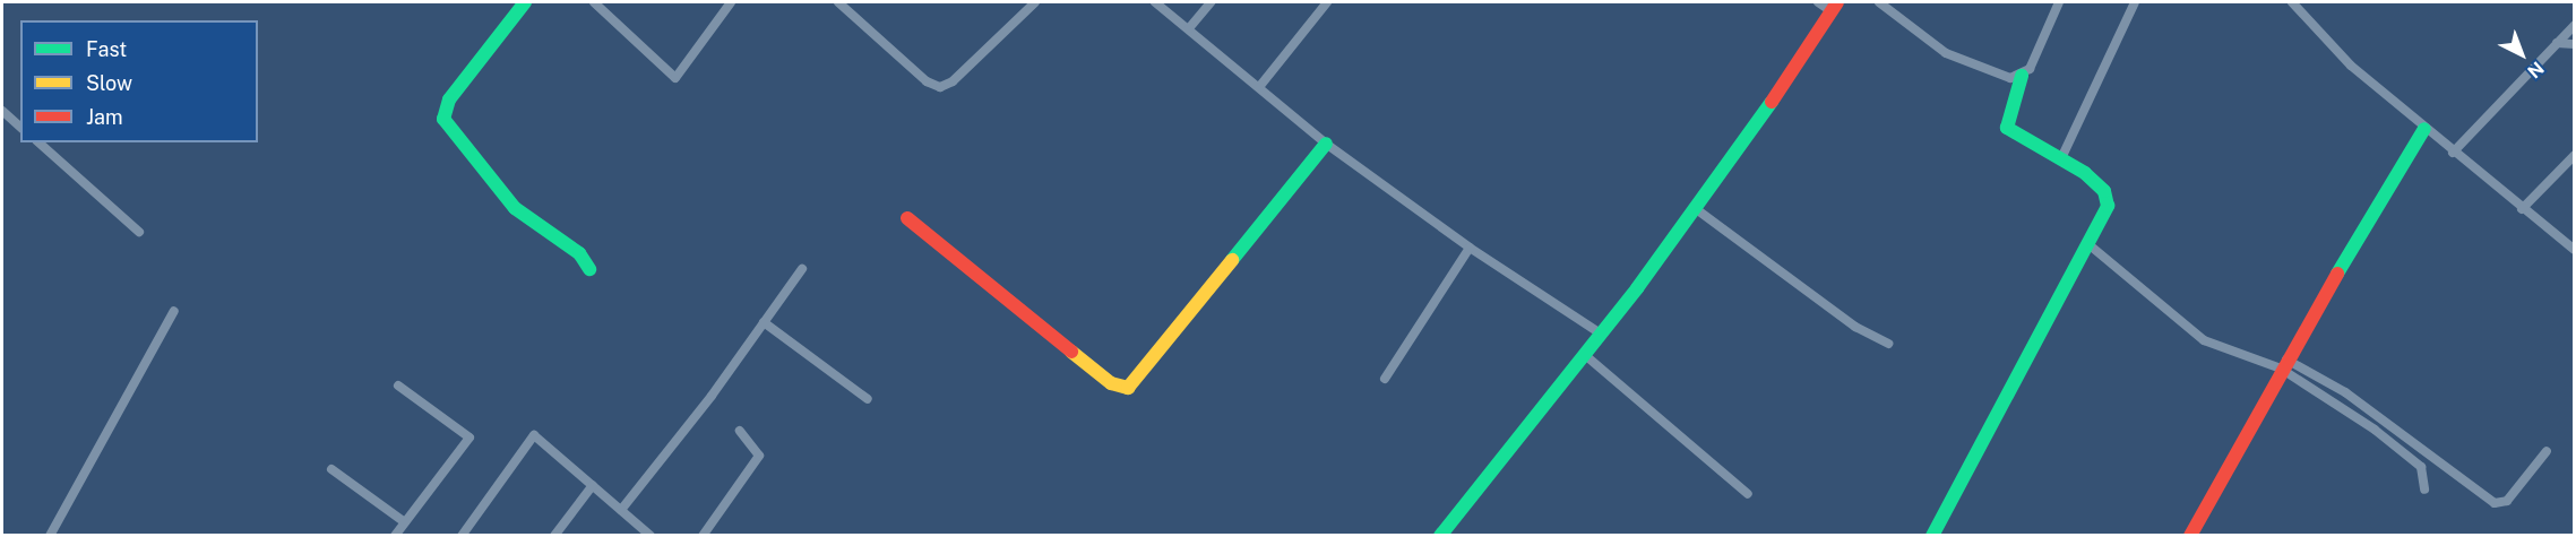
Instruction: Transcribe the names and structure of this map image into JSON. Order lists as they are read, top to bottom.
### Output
{
  "legend": ["Fast", "Slow", "Jam"],
  "north": "bottom right"
}
